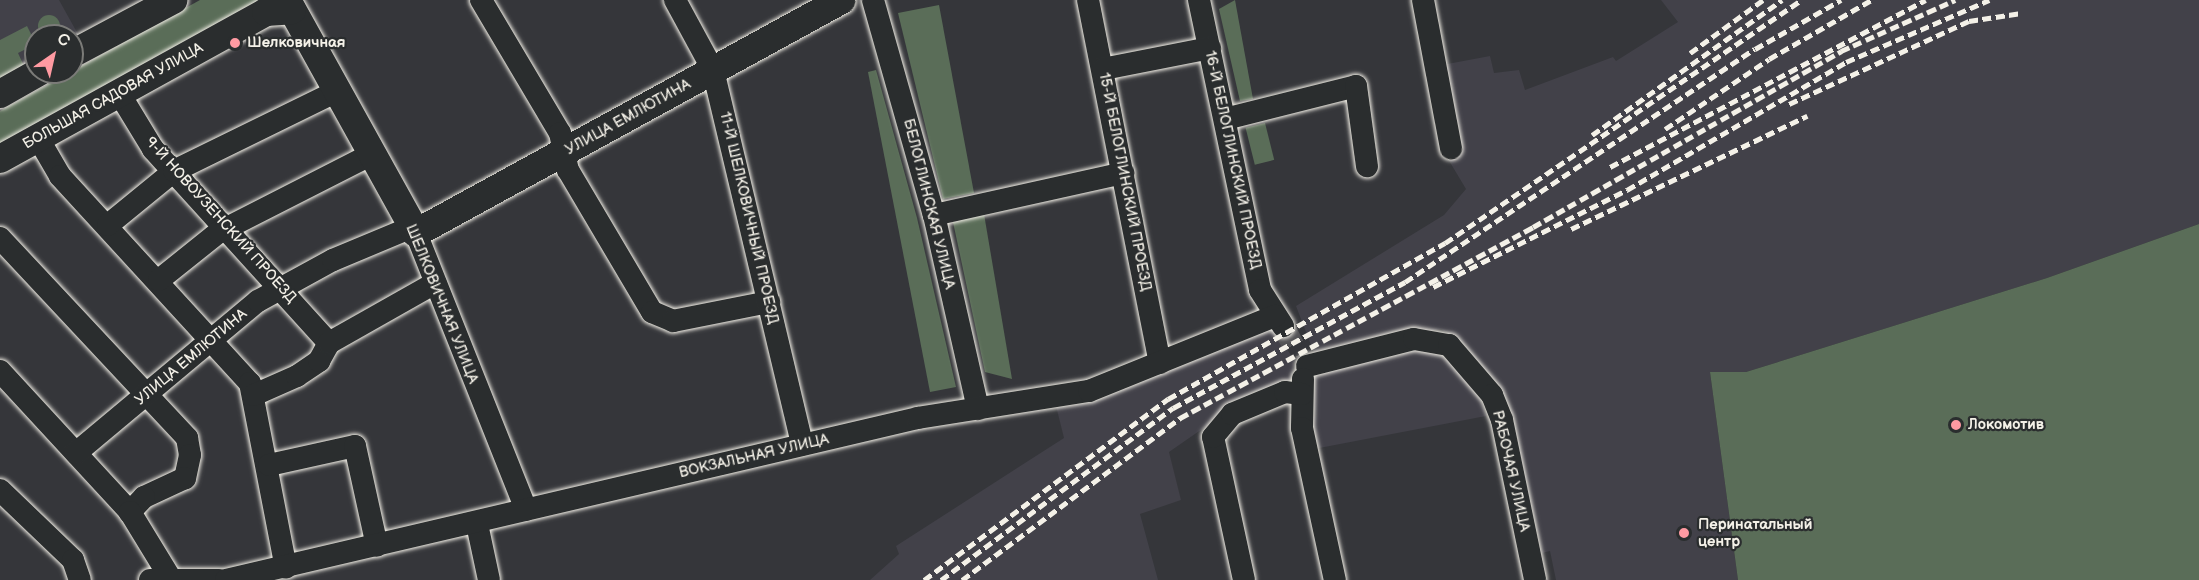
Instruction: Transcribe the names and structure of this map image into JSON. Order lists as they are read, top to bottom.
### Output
{
  "streets": {
    "main road": ["БОЛЬШАЯ САДОВАЯ УЛИЦА", "УЛИЦА ЕМЛЮТИНА", "ШЕЛКОВИЧНАЯ УЛИЦА"],
    "street": [
      "16-Й БЕЛОГЛИНСКИЙ ПРОЕЗД",
      "15-Й БЕЛОГЛИНСКИЙ ПРОЕЗД",
      "БЕЛОГЛИНСКАЯ УЛИЦА",
      "11-Й ШЕЛКОВИЧНЫЙ ПРОЕЗД",
      "9-Й НОВОУЗЕНСКИЙ ПРОЕЗД",
      "ВОКЗАЛЬНАЯ УЛИЦА",
      "РАБОЧАЯ УЛИЦА"
    ]
  },
  "crossings": [
    ["БОЛЬШАЯ САДОВАЯ УЛИЦА", "9-Й НОВОУЗЕНСКИЙ ПРОЕЗД"],
    ["БОЛЬШАЯ САДОВАЯ УЛИЦА", "ШЕЛКОВИЧНАЯ УЛИЦА"],
    ["УЛИЦА ЕМЛЮТИНА", "11-Й ШЕЛКОВИЧНЫЙ ПРОЕЗД"],
    ["УЛИЦА ЕМЛЮТИНА", "9-Й НОВОУЗЕНСКИЙ ПРОЕЗД"],
    ["УЛИЦА ЕМЛЮТИНА", "ШЕЛКОВИЧНАЯ УЛИЦА"],
    ["16-Й БЕЛОГЛИНСКИЙ ПРОЕЗД", "ВОКЗАЛЬНАЯ УЛИЦА"],
    ["15-Й БЕЛОГЛИНСКИЙ ПРОЕЗД", "ВОКЗАЛЬНАЯ УЛИЦА"],
    ["БЕЛОГЛИНСКАЯ УЛИЦА", "ВОКЗАЛЬНАЯ УЛИЦА"],
    ["11-Й ШЕЛКОВИЧНЫЙ ПРОЕЗД", "ВОКЗАЛЬНАЯ УЛИЦА"],
    ["ШЕЛКОВИЧНАЯ УЛИЦА", "ВОКЗАЛЬНАЯ УЛИЦА"]
  ],
  "places": ["Шелковичная", "Локомотив", "Перинатальный центр"],
  "north": "top right"
}
